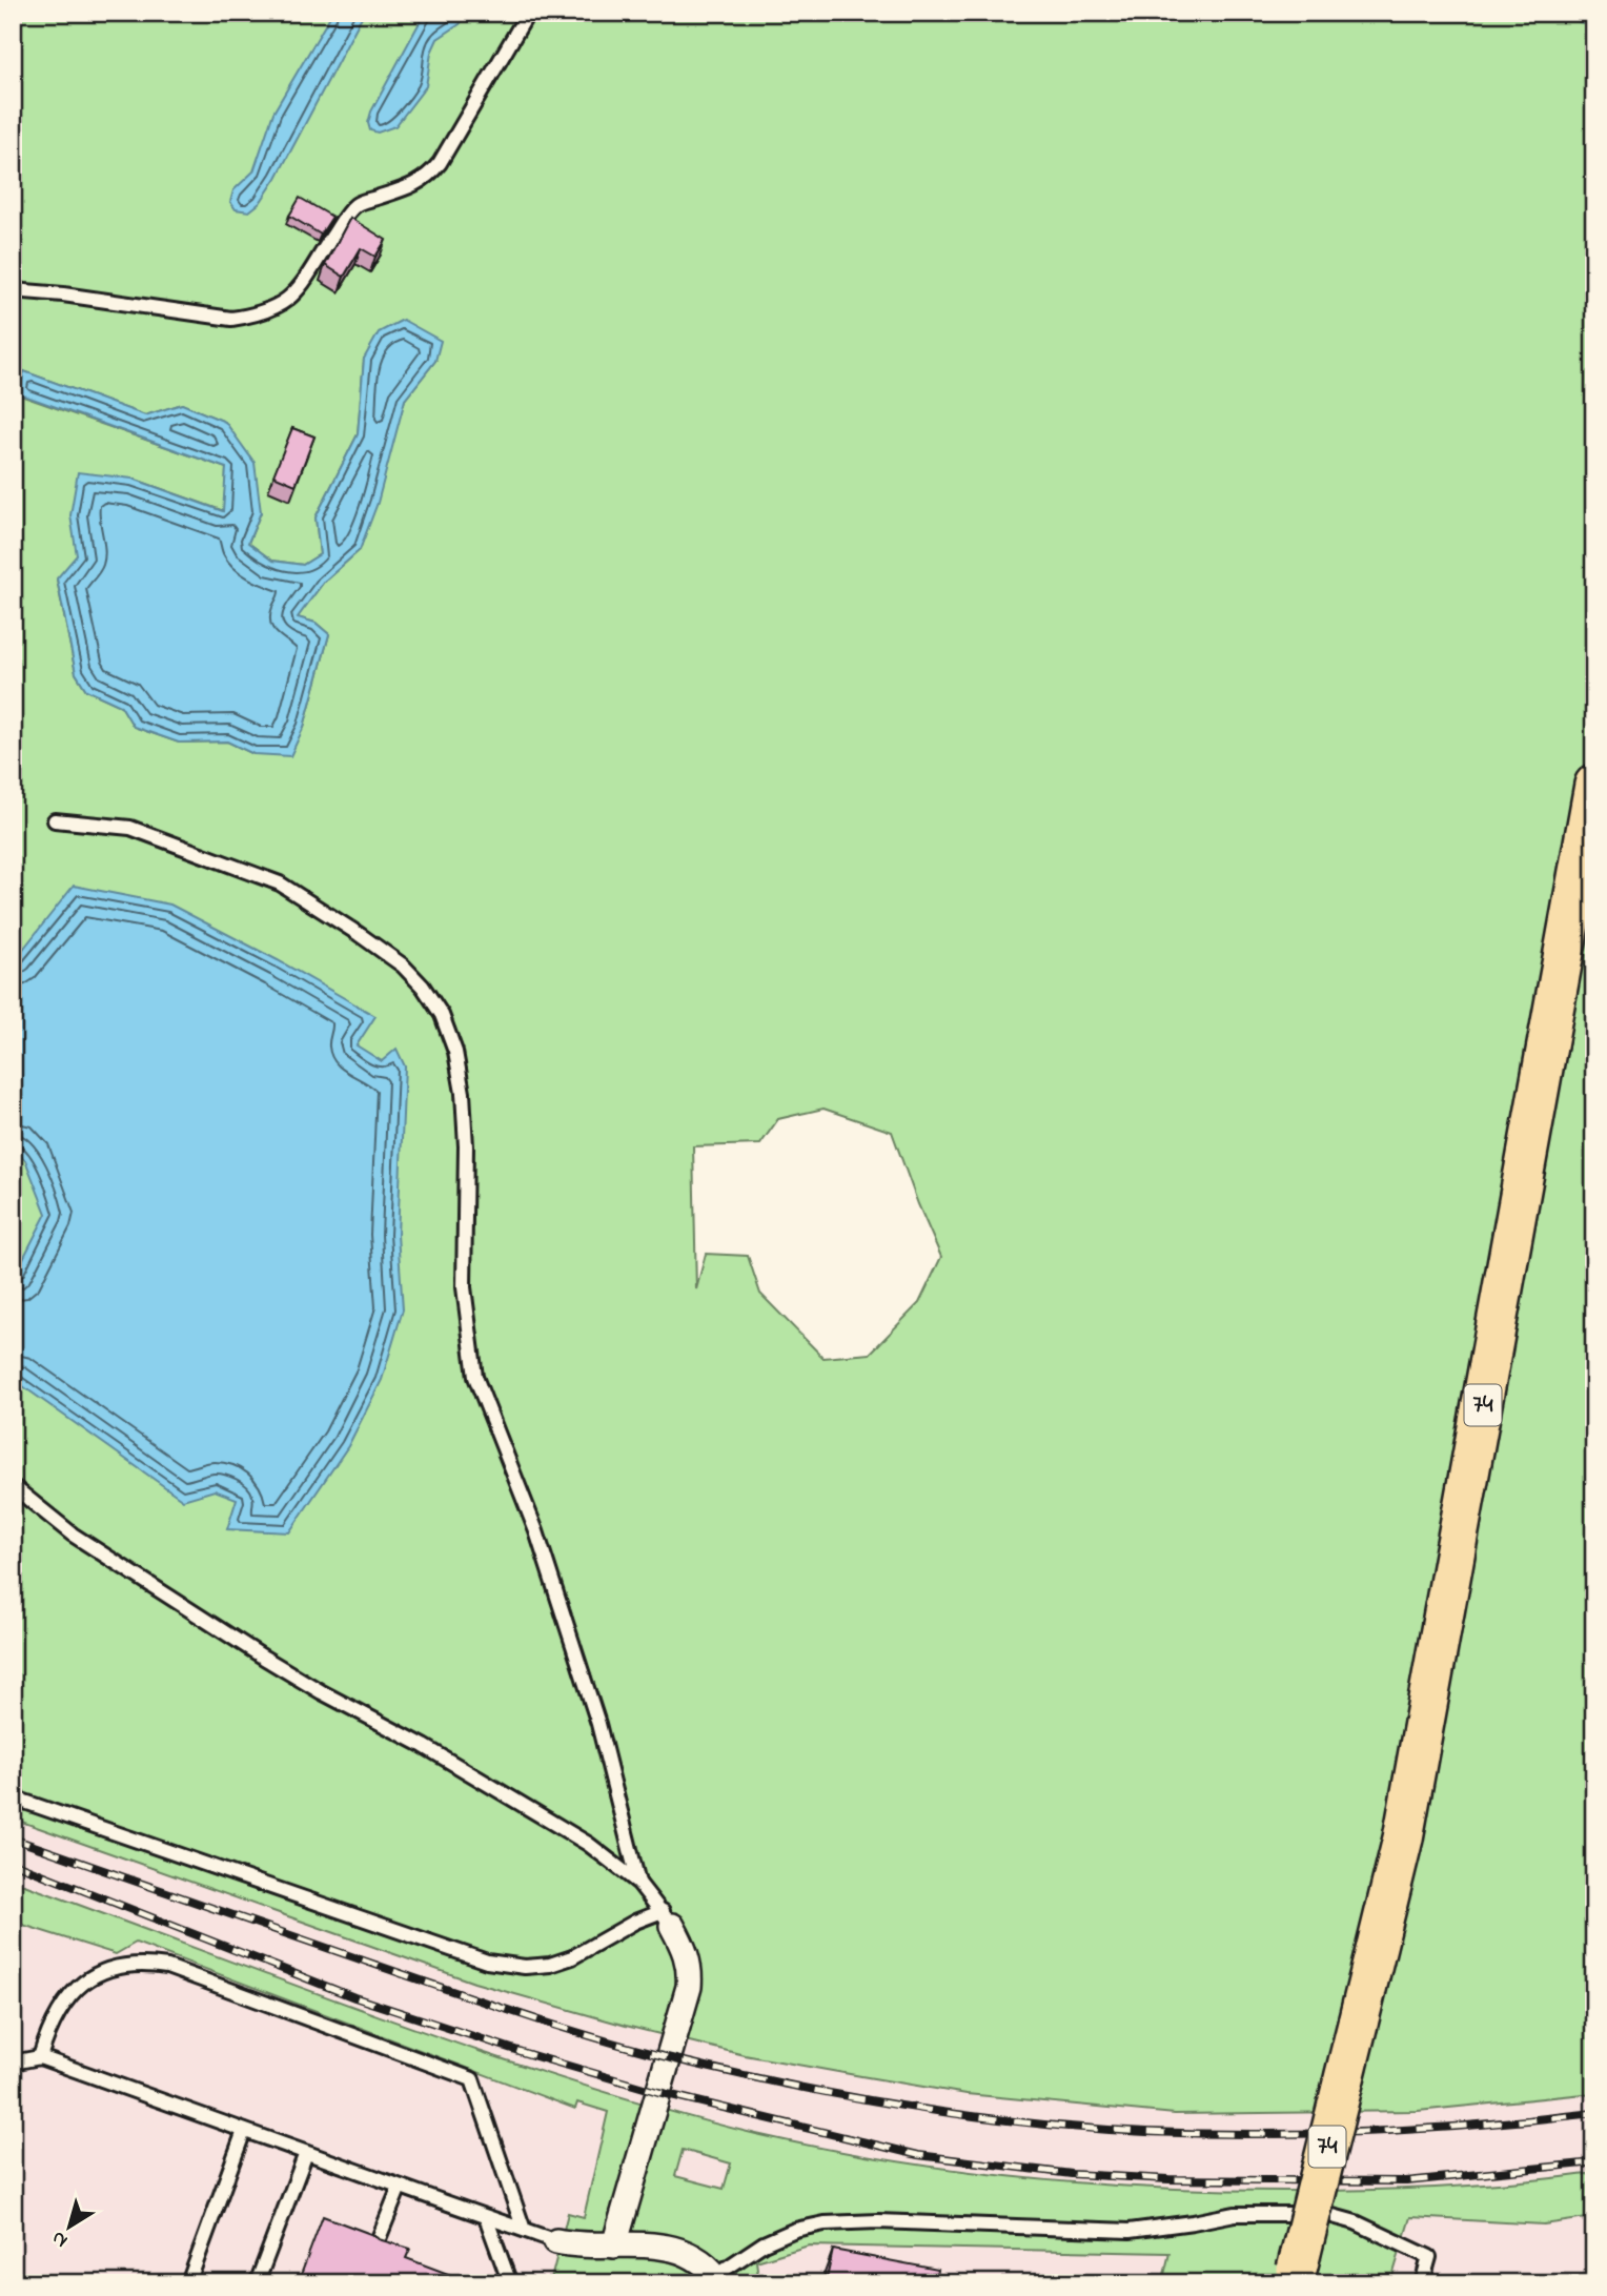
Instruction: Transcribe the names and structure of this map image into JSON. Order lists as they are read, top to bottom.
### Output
{
  "streets": {
    "main road": ["74"]
  },
  "north": "bottom left"
}
